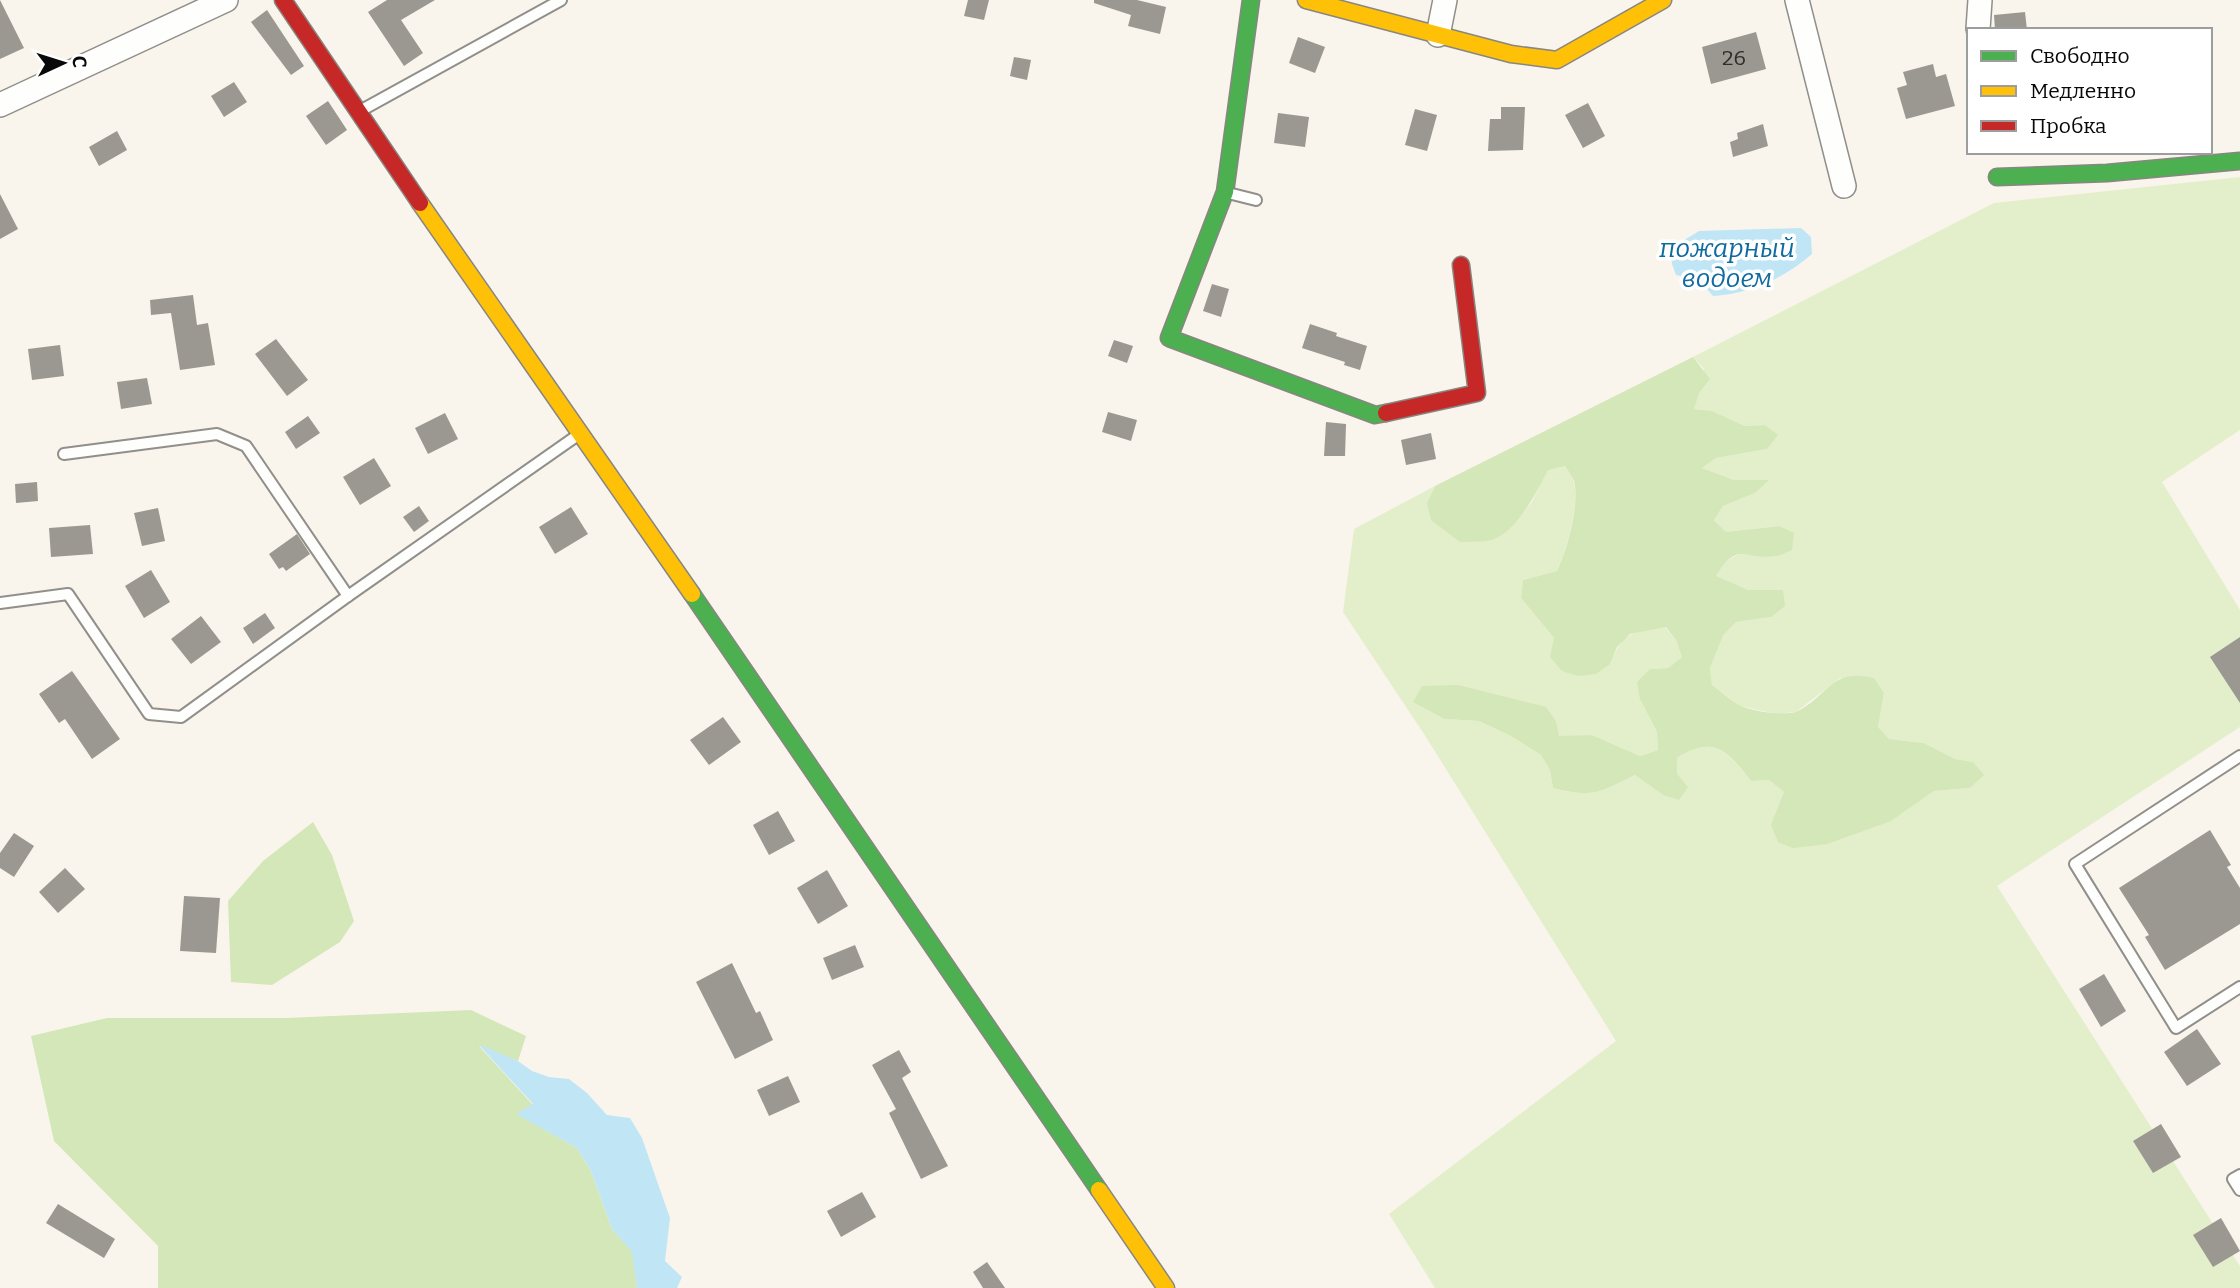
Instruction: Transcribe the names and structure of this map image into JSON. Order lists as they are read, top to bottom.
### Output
{
  "water": ["пожарный водоем"],
  "house_numbers": ["26"],
  "legend": ["Свободно", "Медленно", "Пробка"],
  "north": "right"
}
